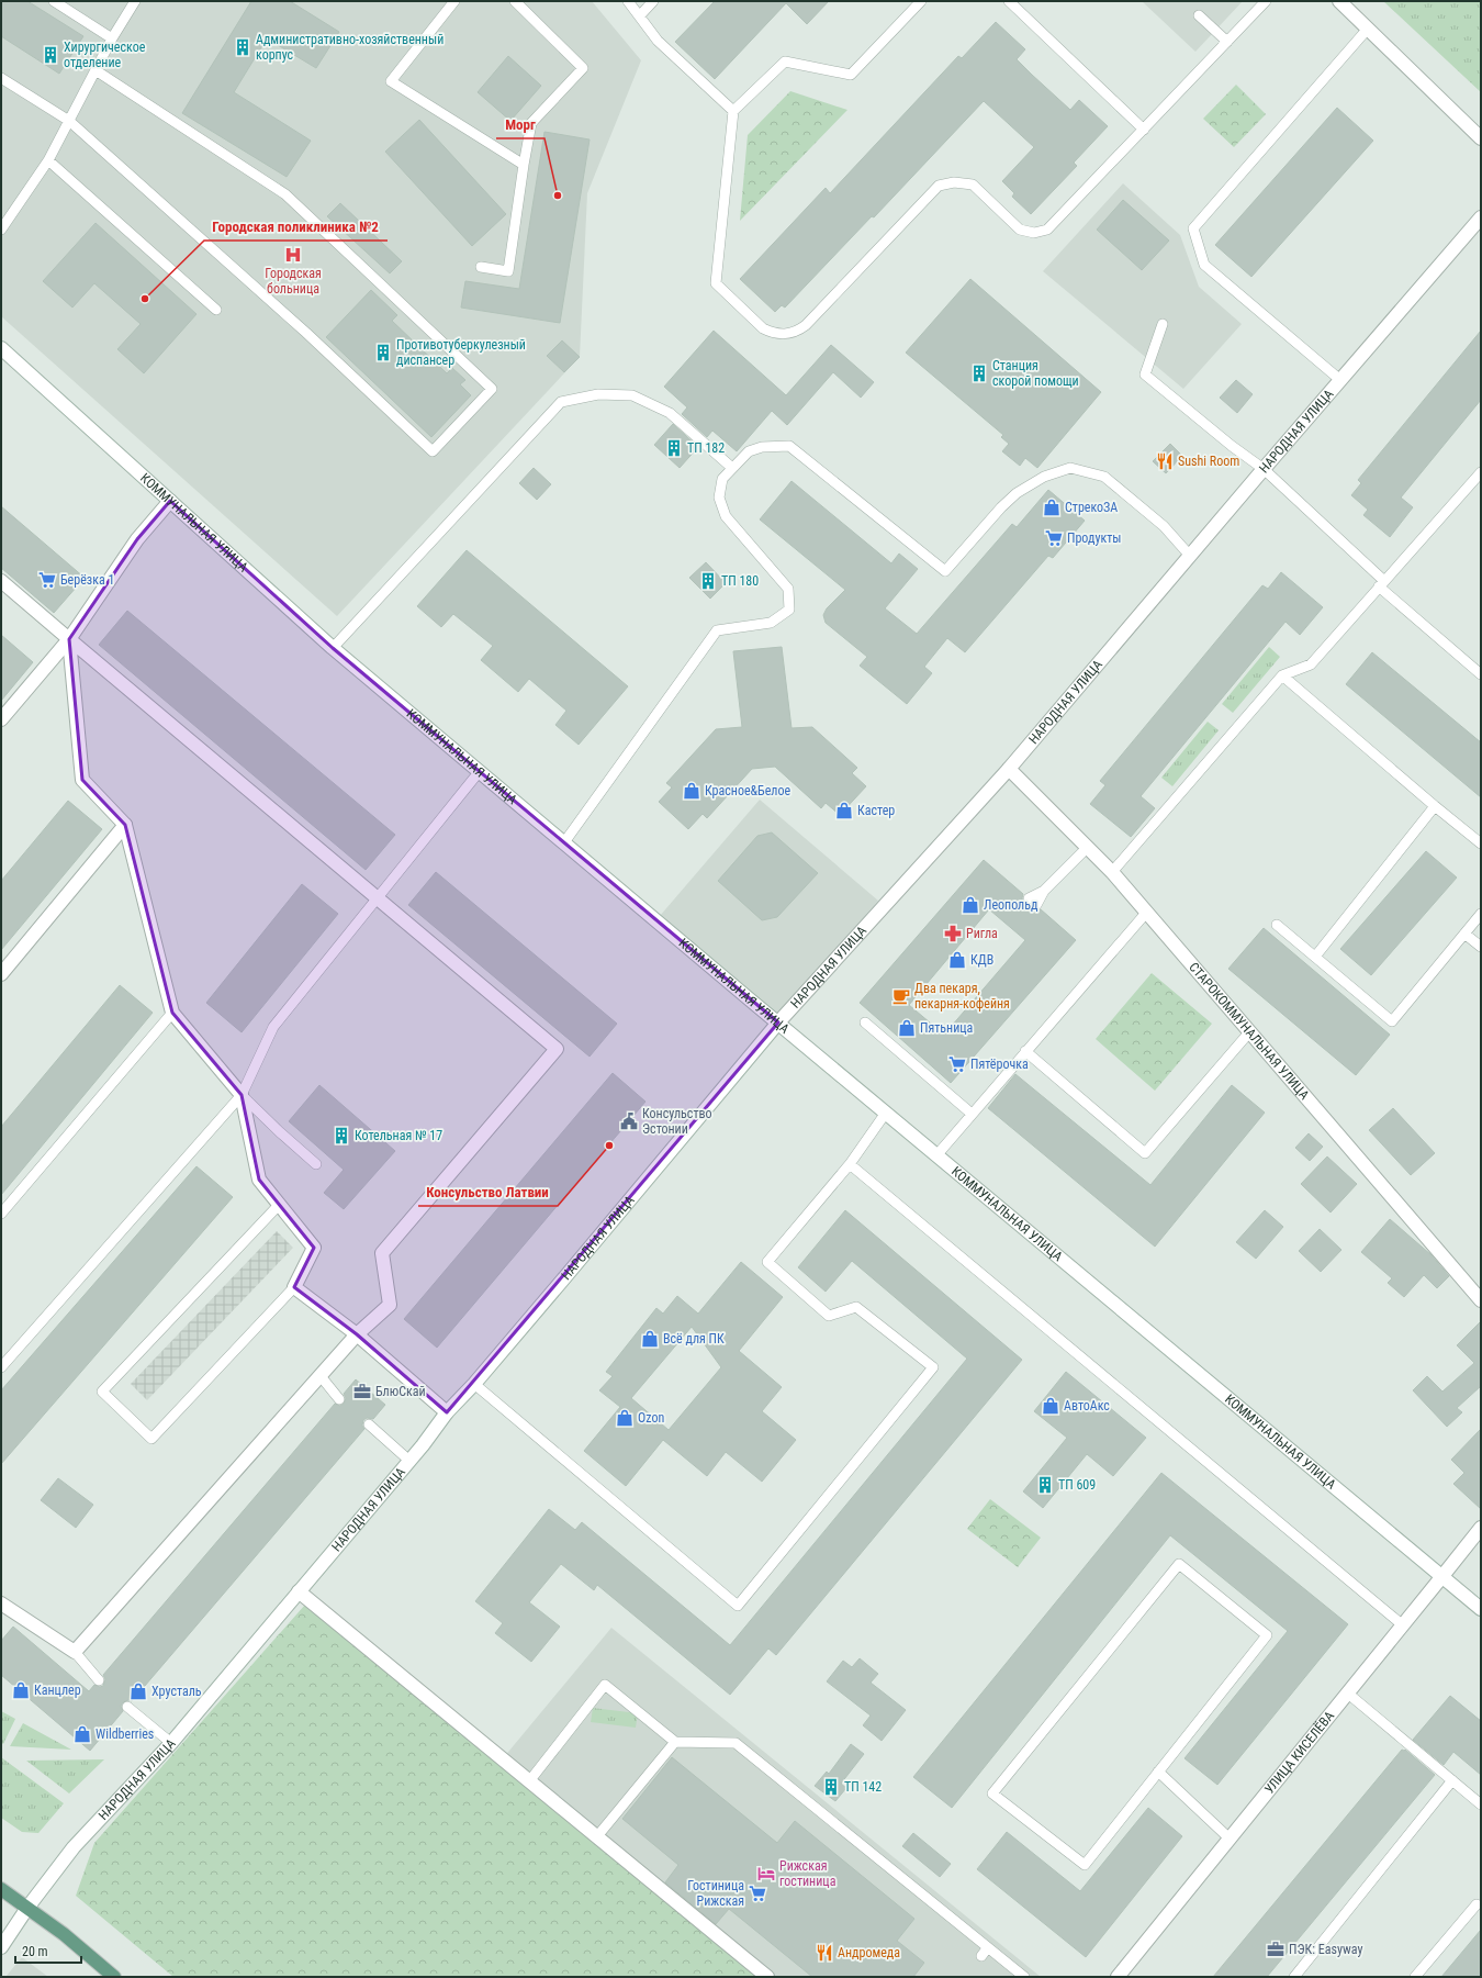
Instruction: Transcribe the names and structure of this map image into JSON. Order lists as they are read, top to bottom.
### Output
{
  "streets": {
    "street": [
      "НАРОДНАЯ УЛИЦА",
      "КОММУНАЛЬНАЯ УЛИЦА",
      "СТАРОКОММУНАЛЬНАЯ УЛИЦА",
      "УЛИЦА КИСЕЛЁВА"
    ]
  },
  "crossings": [
    ["НАРОДНАЯ УЛИЦА", "КОММУНАЛЬНАЯ УЛИЦА"],
    ["НАРОДНАЯ УЛИЦА", "СТАРОКОММУНАЛЬНАЯ УЛИЦА"],
    ["КОММУНАЛЬНАЯ УЛИЦА", "УЛИЦА КИСЕЛЁВА"]
  ],
  "places": {
    "building": [
      "Административно-хозяйственный корпус",
      "Хирургическое отделение",
      "Противотуберкулезный диспансер",
      "Станция скорой помощи",
      "ТП 182",
      "ТП 180",
      "Котельная № 17",
      "ТП 609",
      "ТП 142"
    ],
    "other": ["Морг", "Городская поликлиника №2", "Консульство Латвии"],
    "hospital": ["Городская больница"],
    "restaurant": ["Sushi Room", "Андромеда"],
    "shop": [
      "СтрекоЗА",
      "Красное&Белое",
      "Кастер",
      "Леопольд",
      "КДВ",
      "Пятьница",
      "Всё для ПК",
      "АвтоАкс",
      "Ozon",
      "Канцлер",
      "Хрусталь",
      "Wildberries"
    ],
    "supermarket": [
      "Продукты",
      "Берёзка 1",
      "Пятёрочка",
      "Гостиница Рижская"
    ],
    "pharmacy": ["Ригла"],
    "cafe": ["Два пекаря, пекарня-кофейня"],
    "public building": ["Консульство Эстонии"],
    "office": ["БлюСкай", "ПЭК: Easyway"],
    "hotel": ["Рижская гостиница"]
  },
  "scale_bar": "20 m"
}
